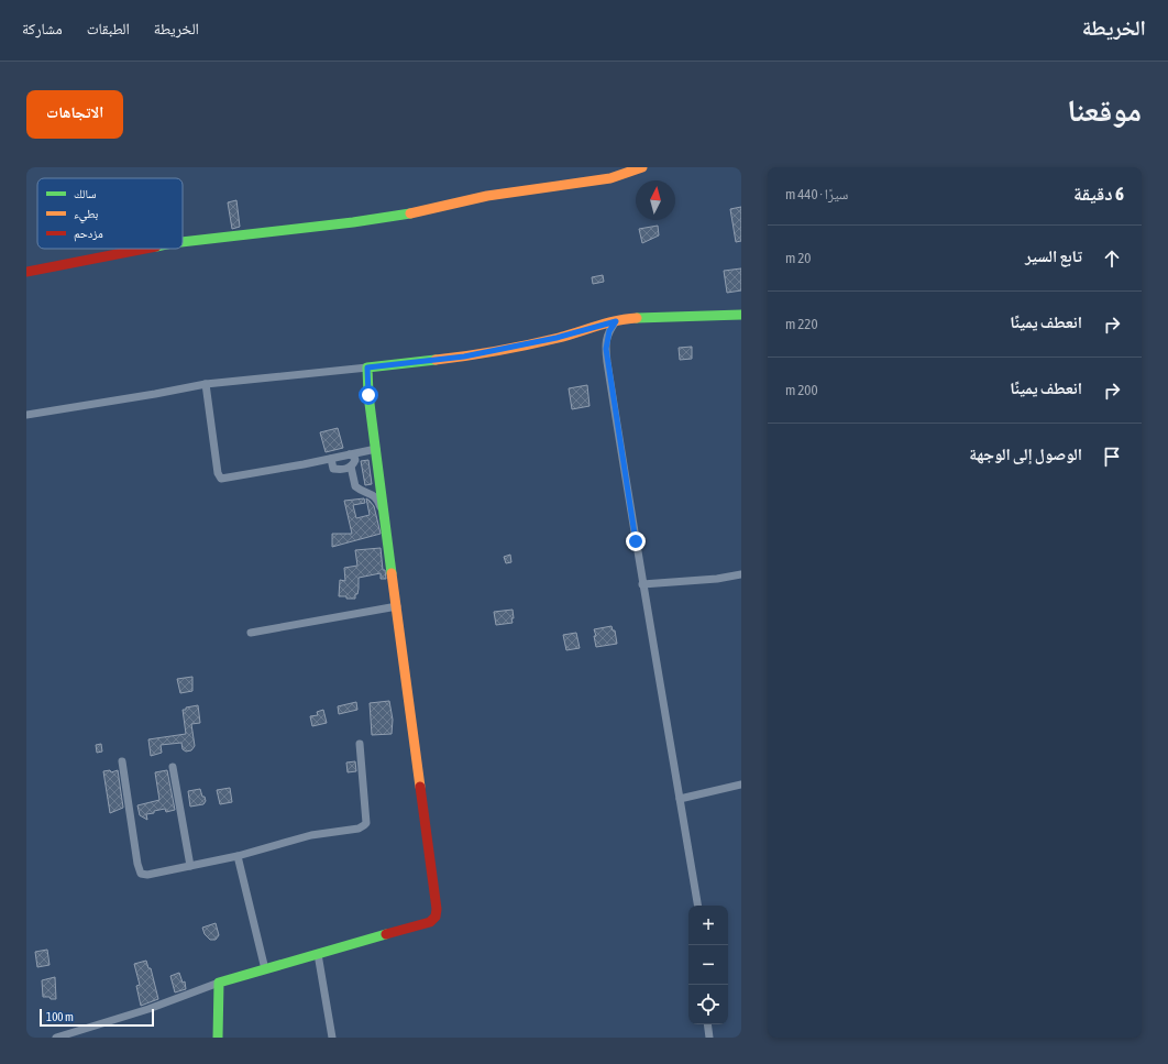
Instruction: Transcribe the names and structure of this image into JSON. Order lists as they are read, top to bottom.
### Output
{
  "legend": ["سالك", "بطيء", "مزدحم"],
  "scale_bar": "100 m",
  "north": "top",
  "page": {
    "header": "الخريطة",
    "nav": ["الخريطة", "الطبقات", "مشاركة"],
    "title": "موقعنا",
    "buttons": "الاتجاهات",
    "heading": ["6 دقيقة", "سيرًا · 440 m"],
    "list": [
      ["تابع السير", "20 m"],
      ["انعطف يمينًا", "220 m"],
      ["انعطف يمينًا", "200 m"],
      "الوصول إلى الوجهة"
    ],
    "map_buttons": ["+", "−"],
    "scale": "100 m"
  }
}
